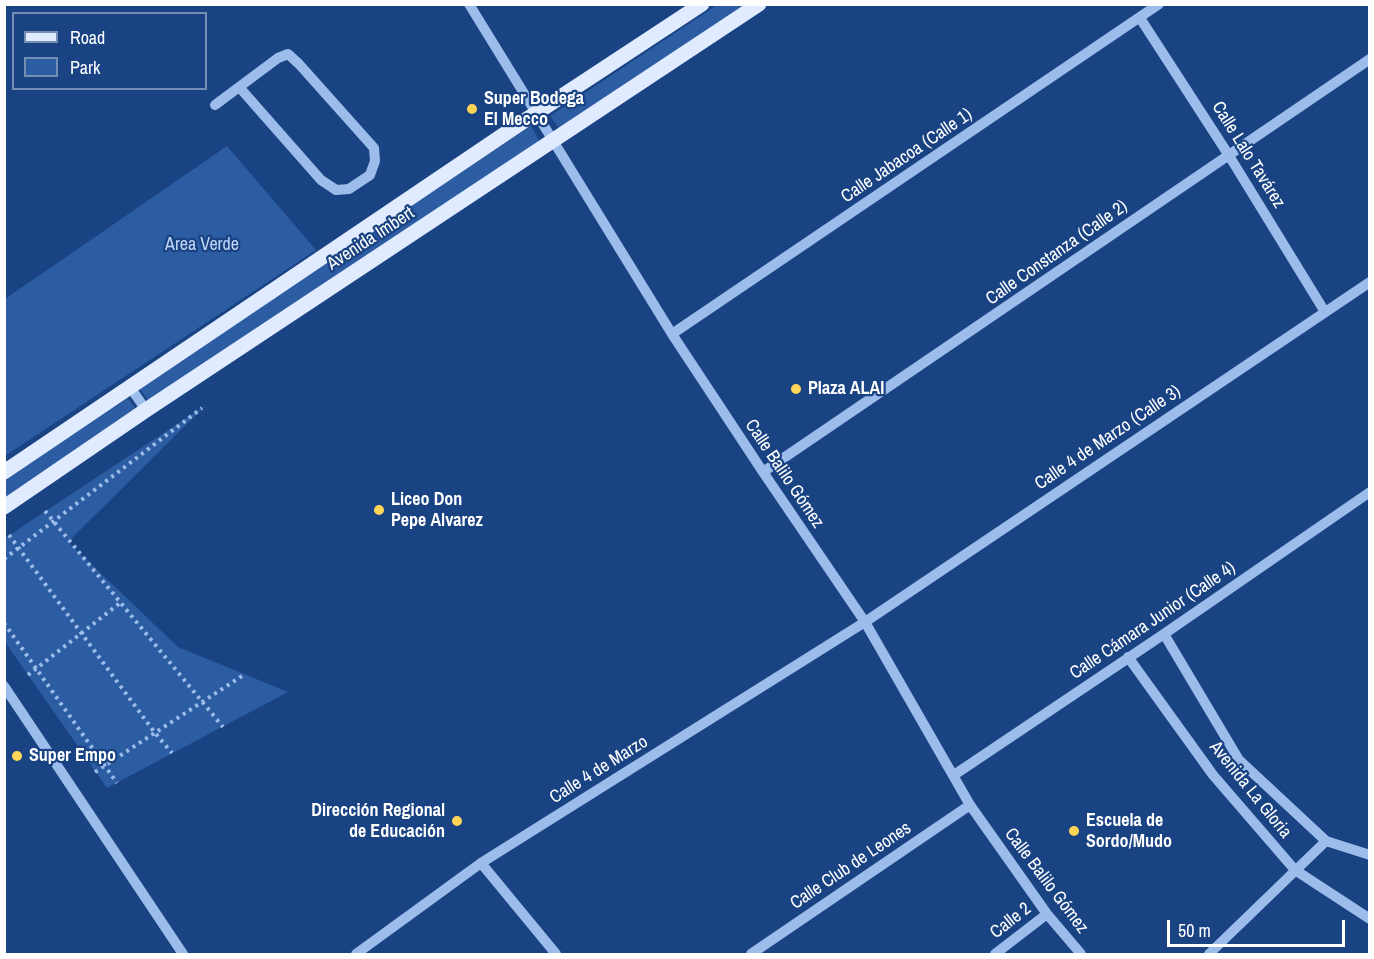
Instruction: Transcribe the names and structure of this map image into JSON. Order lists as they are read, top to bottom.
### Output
{
  "streets": {
    "main road": ["Avenida Imbert"],
    "street": [
      "Calle Lalo Tavárez",
      "Calle Jabacoa (Calle 1)",
      "Calle Constanza (Calle 2)",
      "Calle 4 de Marzo (Calle 3)",
      "Calle Balilo Gómez",
      "Calle Cámara Junior (Calle 4)",
      "Calle 4 de Marzo",
      "Avenida La Gloria",
      "Calle Club de Leones",
      "Calle 2"
    ]
  },
  "crossings": [
    ["Calle Lalo Tavárez", "Calle Jabacoa (Calle 1)"],
    ["Calle Lalo Tavárez", "Calle Constanza (Calle 2)"],
    ["Calle Lalo Tavárez", "Calle 4 de Marzo (Calle 3)"],
    ["Calle Jabacoa (Calle 1)", "Calle Balilo Gómez"],
    ["Avenida Imbert", "Calle Balilo Gómez"],
    ["Calle Constanza (Calle 2)", "Calle Balilo Gómez"],
    ["Calle 4 de Marzo (Calle 3)", "Calle Balilo Gómez"],
    ["Calle 4 de Marzo (Calle 3)", "Calle 4 de Marzo"],
    ["Calle Balilo Gómez", "Calle Cámara Junior (Calle 4)"],
    ["Calle Balilo Gómez", "Calle 4 de Marzo"],
    ["Calle Balilo Gómez", "Calle Club de Leones"],
    ["Calle Balilo Gómez", "Calle 2"],
    ["Calle Cámara Junior (Calle 4)", "Avenida La Gloria"]
  ],
  "parks": ["Area Verde"],
  "places": [
    "Super Bodega El Mecco",
    "Plaza ALAI",
    "Liceo Don Pepe Alvarez",
    "Super Empo",
    "Dirección Regional de Educación",
    "Escuela de Sordo/Mudo"
  ],
  "legend": ["Road", "Park"],
  "scale_bar": "50 m"
}
